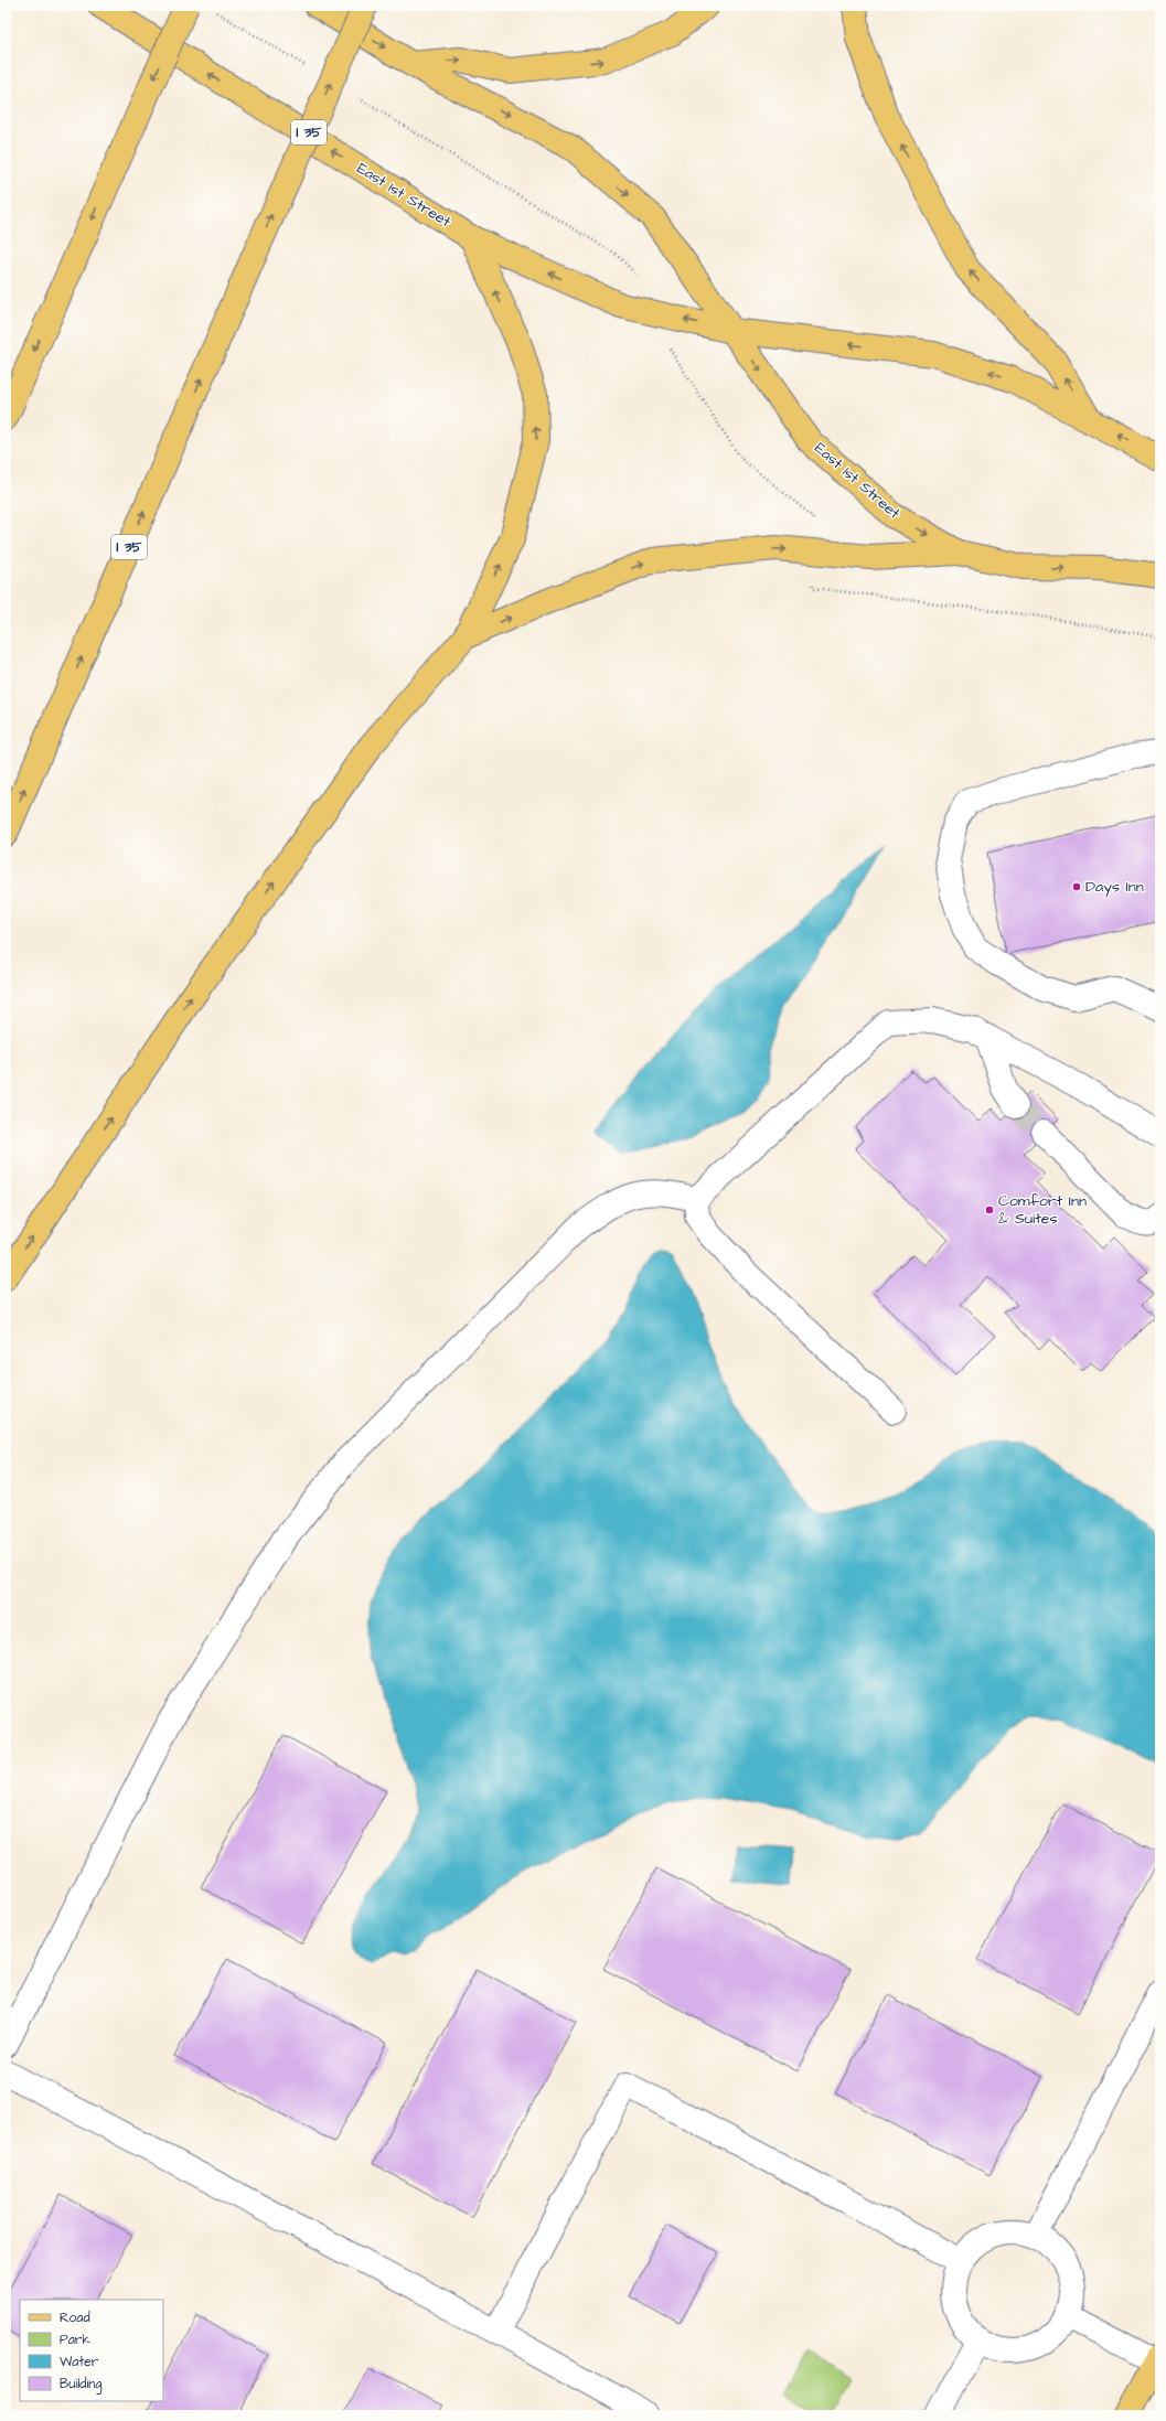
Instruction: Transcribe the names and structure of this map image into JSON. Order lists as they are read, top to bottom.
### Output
{
  "streets": {
    "main road": ["I 35", "East 1st Street"]
  },
  "places": ["Days Inn", "Comfort Inn & Suites"],
  "legend": [
    "Road",
    "Park",
    "Water",
    "Building"
  ]
}
